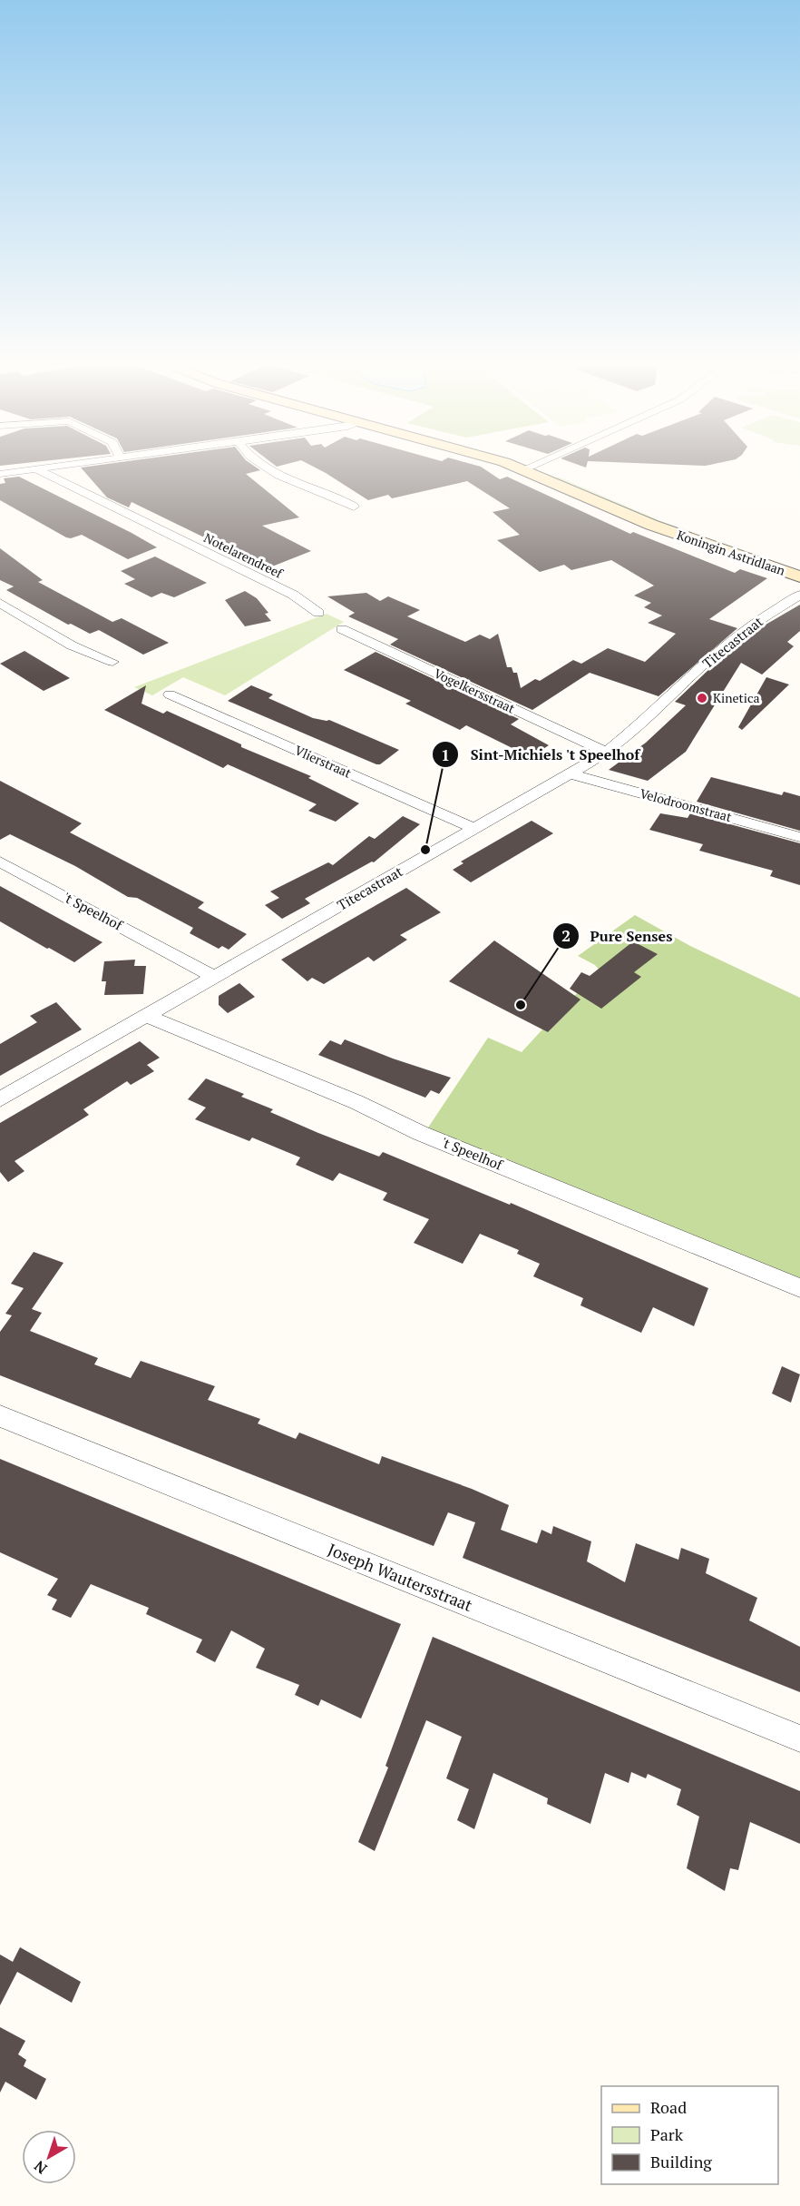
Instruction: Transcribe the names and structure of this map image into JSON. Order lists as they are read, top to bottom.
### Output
{
  "streets": {
    "main road": ["Koningin Astridlaan"],
    "street": [
      "Notelarendreef",
      "Titecastraat",
      "Vogelkersstraat",
      "Vlierstraat",
      "Velodroomstraat",
      "'t Speelhof",
      "Joseph Wautersstraat"
    ]
  },
  "crossings": [
    ["Titecastraat", "Vogelkersstraat"],
    ["Titecastraat", "Vlierstraat"],
    ["Titecastraat", "Velodroomstraat"],
    ["Titecastraat", "'t Speelhof"]
  ],
  "places": ["Kinetica", "Sint-Michiels 't Speelhof", "Pure Senses"],
  "legend": ["Road", "Park", "Building"],
  "north": "bottom left"
}
